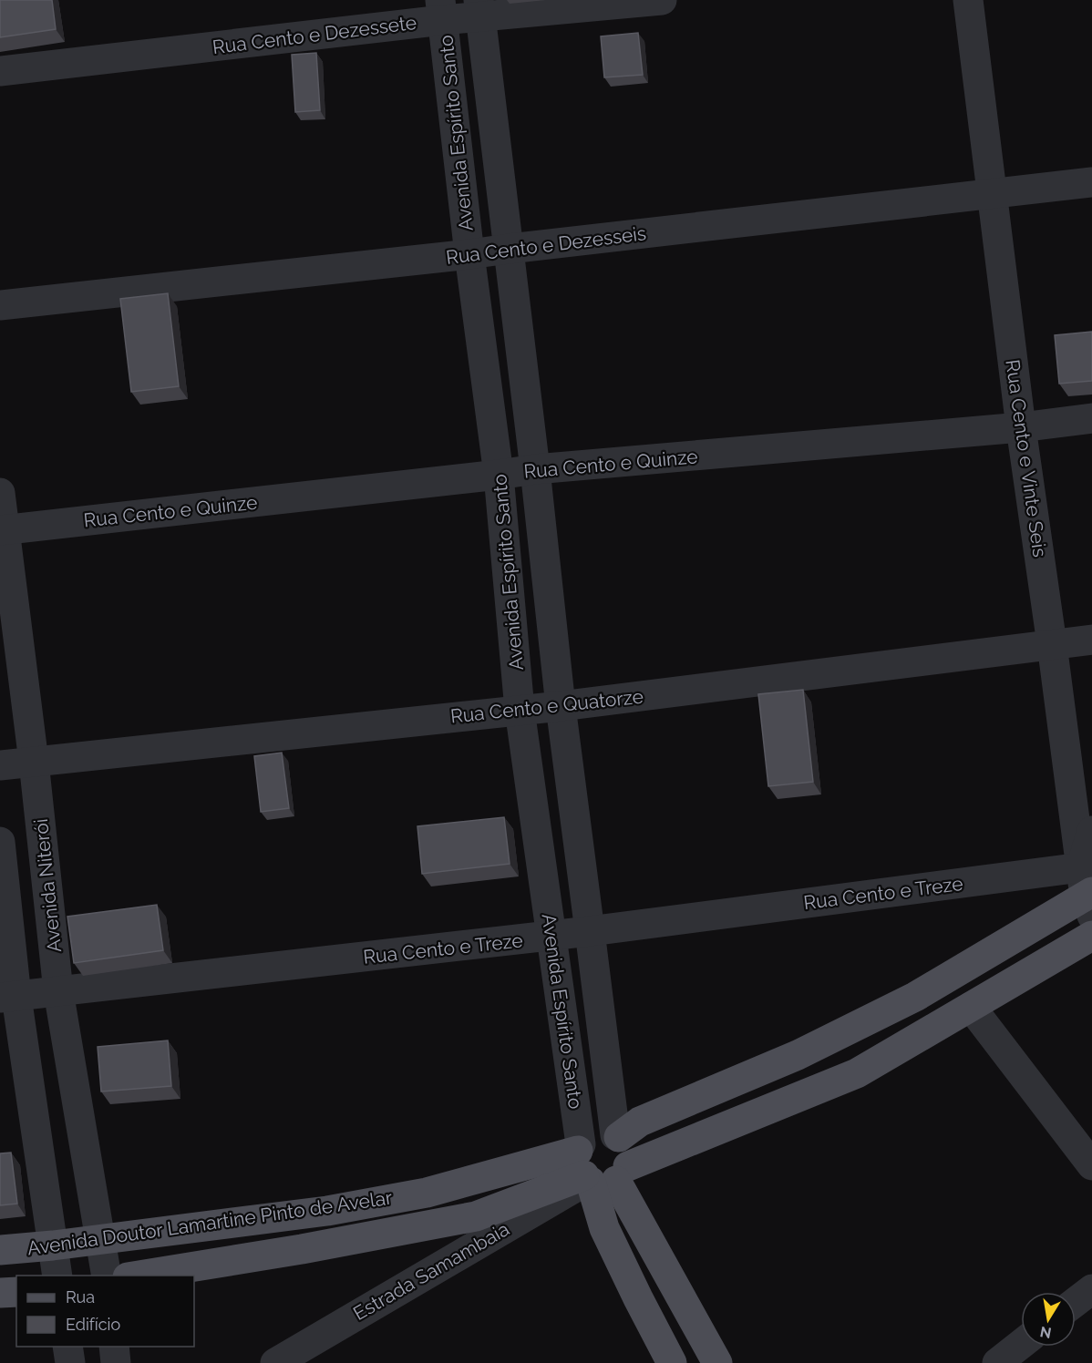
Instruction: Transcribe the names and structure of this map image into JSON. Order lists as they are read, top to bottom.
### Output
{
  "streets": {
    "main road": ["Avenida Doutor Lamartine Pinto de Avelar"],
    "street": [
      "Rua Cento e Dezessete",
      "Avenida Espírito Santo",
      "Rua Cento e Dezesseis",
      "Rua Cento e Vinte Seis",
      "Rua Cento e Quinze",
      "Rua Cento e Quatorze",
      "Avenida Niterói",
      "Rua Cento e Treze",
      "Estrada Samambaia"
    ]
  },
  "crossings": [
    ["Rua Cento e Dezessete", "Avenida Espírito Santo"],
    ["Avenida Espírito Santo", "Rua Cento e Dezesseis"],
    ["Avenida Espírito Santo", "Rua Cento e Quinze"],
    ["Avenida Espírito Santo", "Rua Cento e Quatorze"],
    ["Avenida Espírito Santo", "Rua Cento e Treze"],
    ["Avenida Espírito Santo", "Avenida Doutor Lamartine Pinto de Avelar"],
    ["Avenida Espírito Santo", "Estrada Samambaia"],
    ["Rua Cento e Dezesseis", "Rua Cento e Vinte Seis"],
    ["Rua Cento e Vinte Seis", "Rua Cento e Quinze"],
    ["Rua Cento e Vinte Seis", "Rua Cento e Quatorze"],
    ["Rua Cento e Vinte Seis", "Rua Cento e Treze"],
    ["Rua Cento e Quinze", "Avenida Niterói"],
    ["Rua Cento e Quatorze", "Avenida Niterói"],
    ["Avenida Niterói", "Rua Cento e Treze"],
    ["Avenida Niterói", "Avenida Doutor Lamartine Pinto de Avelar"],
    ["Avenida Doutor Lamartine Pinto de Avelar", "Estrada Samambaia"]
  ],
  "legend": ["Rua", "Edifício"],
  "north": "bottom"
}
